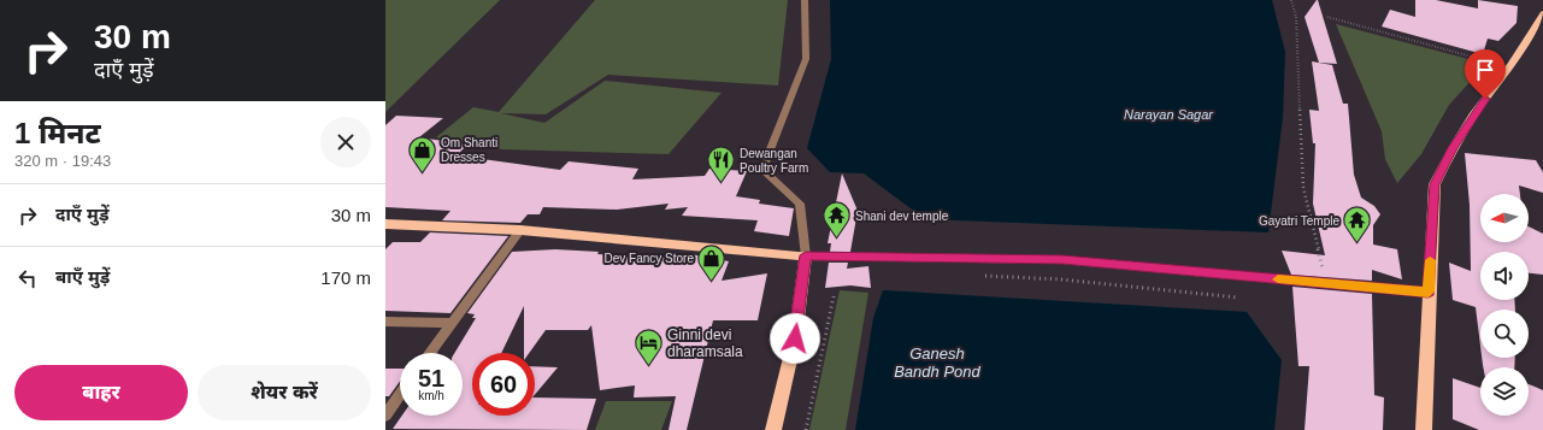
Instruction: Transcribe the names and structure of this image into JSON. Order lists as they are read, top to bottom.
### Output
{
  "water": ["Narayan Sagar", "Ganesh Bandh Pond"],
  "places": {
    "shop": ["Om Shanti Dresses", "Dev Fancy Store"],
    "restaurant": ["Dewangan Poultry Farm"],
    "temple": ["Shani dev temple", "Gayatri Temple"],
    "hotel": ["Ginni devi dharamsala"]
  },
  "north": "left",
  "page": {
    "turn": ["30 m", "दाएँ मुड़ें"],
    "heading": ["1 मिनट", "320 m · 19:43"],
    "list": [
      {
        "name": "दाएँ मुड़ें",
        "value": "30 m"
      },
      {
        "name": "बाएँ मुड़ें",
        "value": "170 m"
      }
    ],
    "speed": "51 km/h",
    "limit": "60",
    "buttons": ["बाहर", "शेयर करें"]
  }
}
